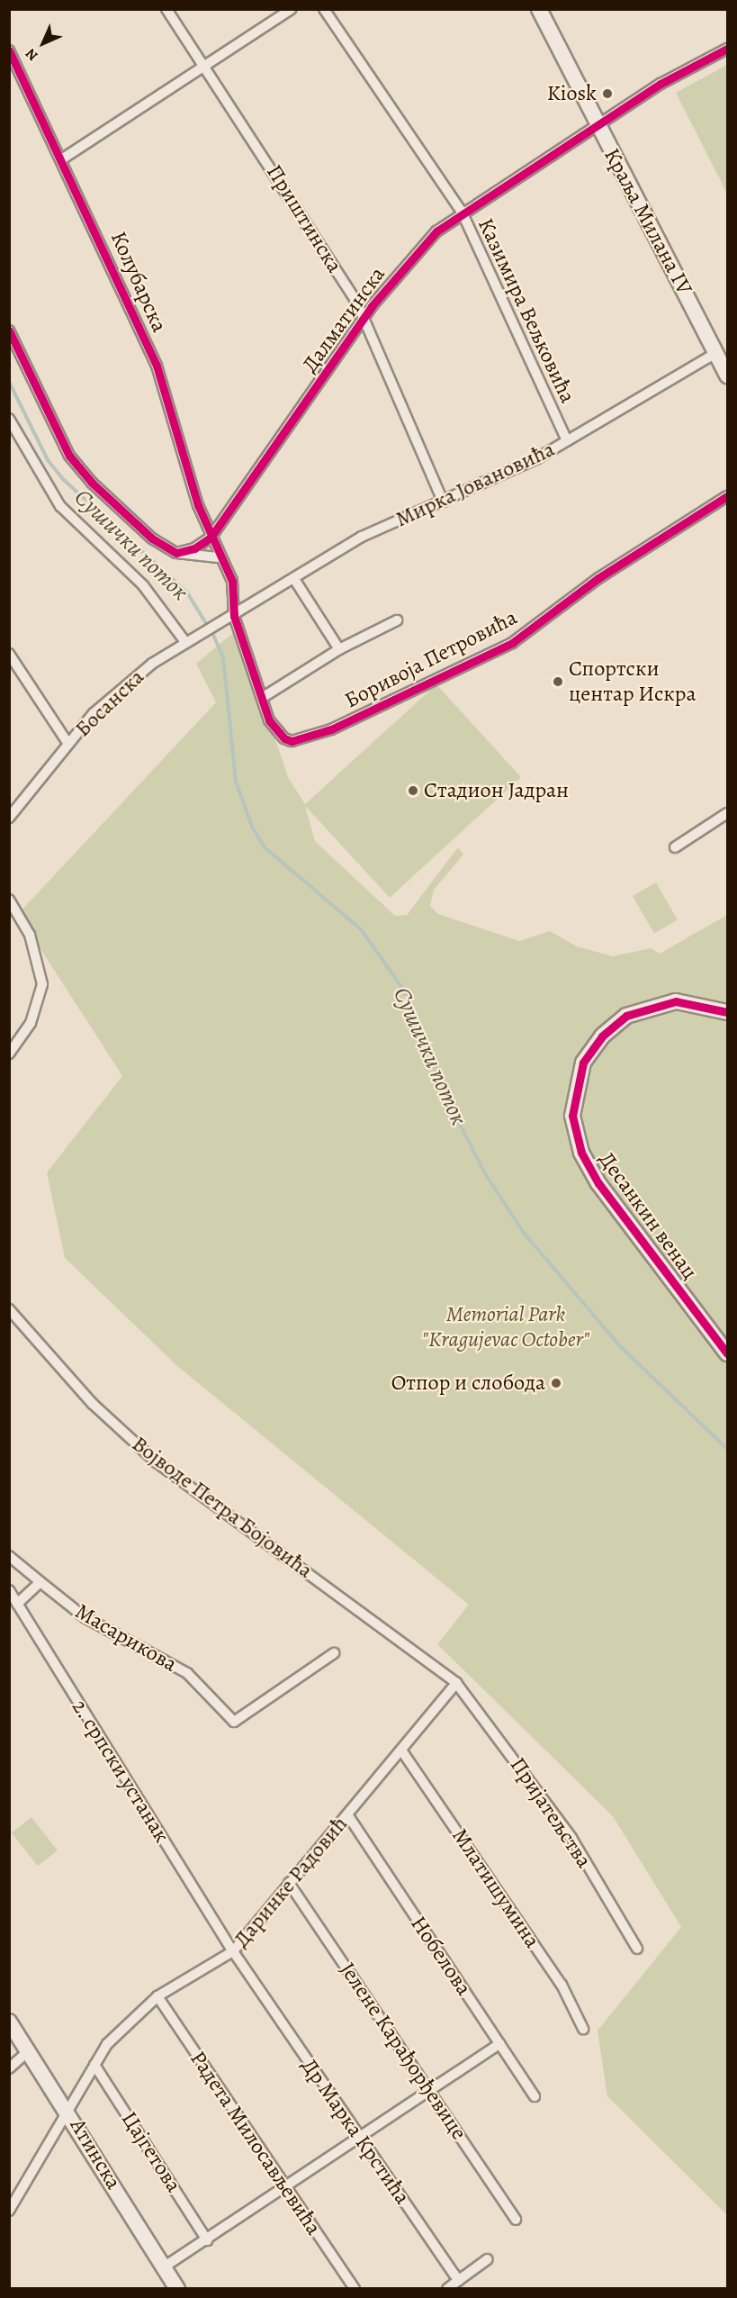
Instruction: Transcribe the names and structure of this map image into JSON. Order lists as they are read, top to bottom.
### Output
{
  "streets": {
    "street": [
      "Приштинска",
      "Краља Милана IV",
      "Колубарска",
      "Казимира Вељковића",
      "Далматинска",
      "Мирка Јовановића",
      "Боривоја Петровића",
      "Босанска",
      "Десанкин венац",
      "Војводе Петра Бојовића",
      "Масарикова",
      "2. српски устанак",
      "Пријатељства",
      "Даринке Радовић",
      "Млатишумина",
      "Нобелова",
      "Јелене Карађорђевице",
      "Др Марка Крстића",
      "Радета Милосављевића",
      "Цајгетова",
      "Атинска"
    ]
  },
  "crossings": [
    ["Приштинска", "Далматинска"],
    ["Приштинска", "Мирка Јовановића"],
    ["Краља Милана IV", "Далматинска"],
    ["Краља Милана IV", "Мирка Јовановића"],
    ["Колубарска", "Далматинска"],
    ["Колубарска", "Мирка Јовановића"],
    ["Колубарска", "Босанска"],
    ["Казимира Вељковића", "Далматинска"],
    ["Казимира Вељковића", "Мирка Јовановића"],
    ["Мирка Јовановића", "Босанска"],
    ["Војводе Петра Бојовића", "Пријатељства"],
    ["Војводе Петра Бојовића", "Даринке Радовић"],
    ["2. српски устанак", "Даринке Радовић"],
    ["2. српски устанак", "Др Марка Крстића"],
    ["Пријатељства", "Даринке Радовић"],
    ["Даринке Радовић", "Млатишумина"],
    ["Даринке Радовић", "Нобелова"],
    ["Даринке Радовић", "Јелене Карађорђевице"],
    ["Даринке Радовић", "Др Марка Крстића"],
    ["Даринке Радовић", "Радета Милосављевића"],
    ["Даринке Радовић", "Цајгетова"],
    ["Даринке Радовић", "Атинска"]
  ],
  "water": ["Сушички поток"],
  "parks": ["Memorial Park \"Kragujevac October\""],
  "places": [
    "Kiosk",
    "Спортски центар Искра",
    "Стадион Јадран",
    "Отпор и слобода"
  ],
  "north": "bottom left"
}
